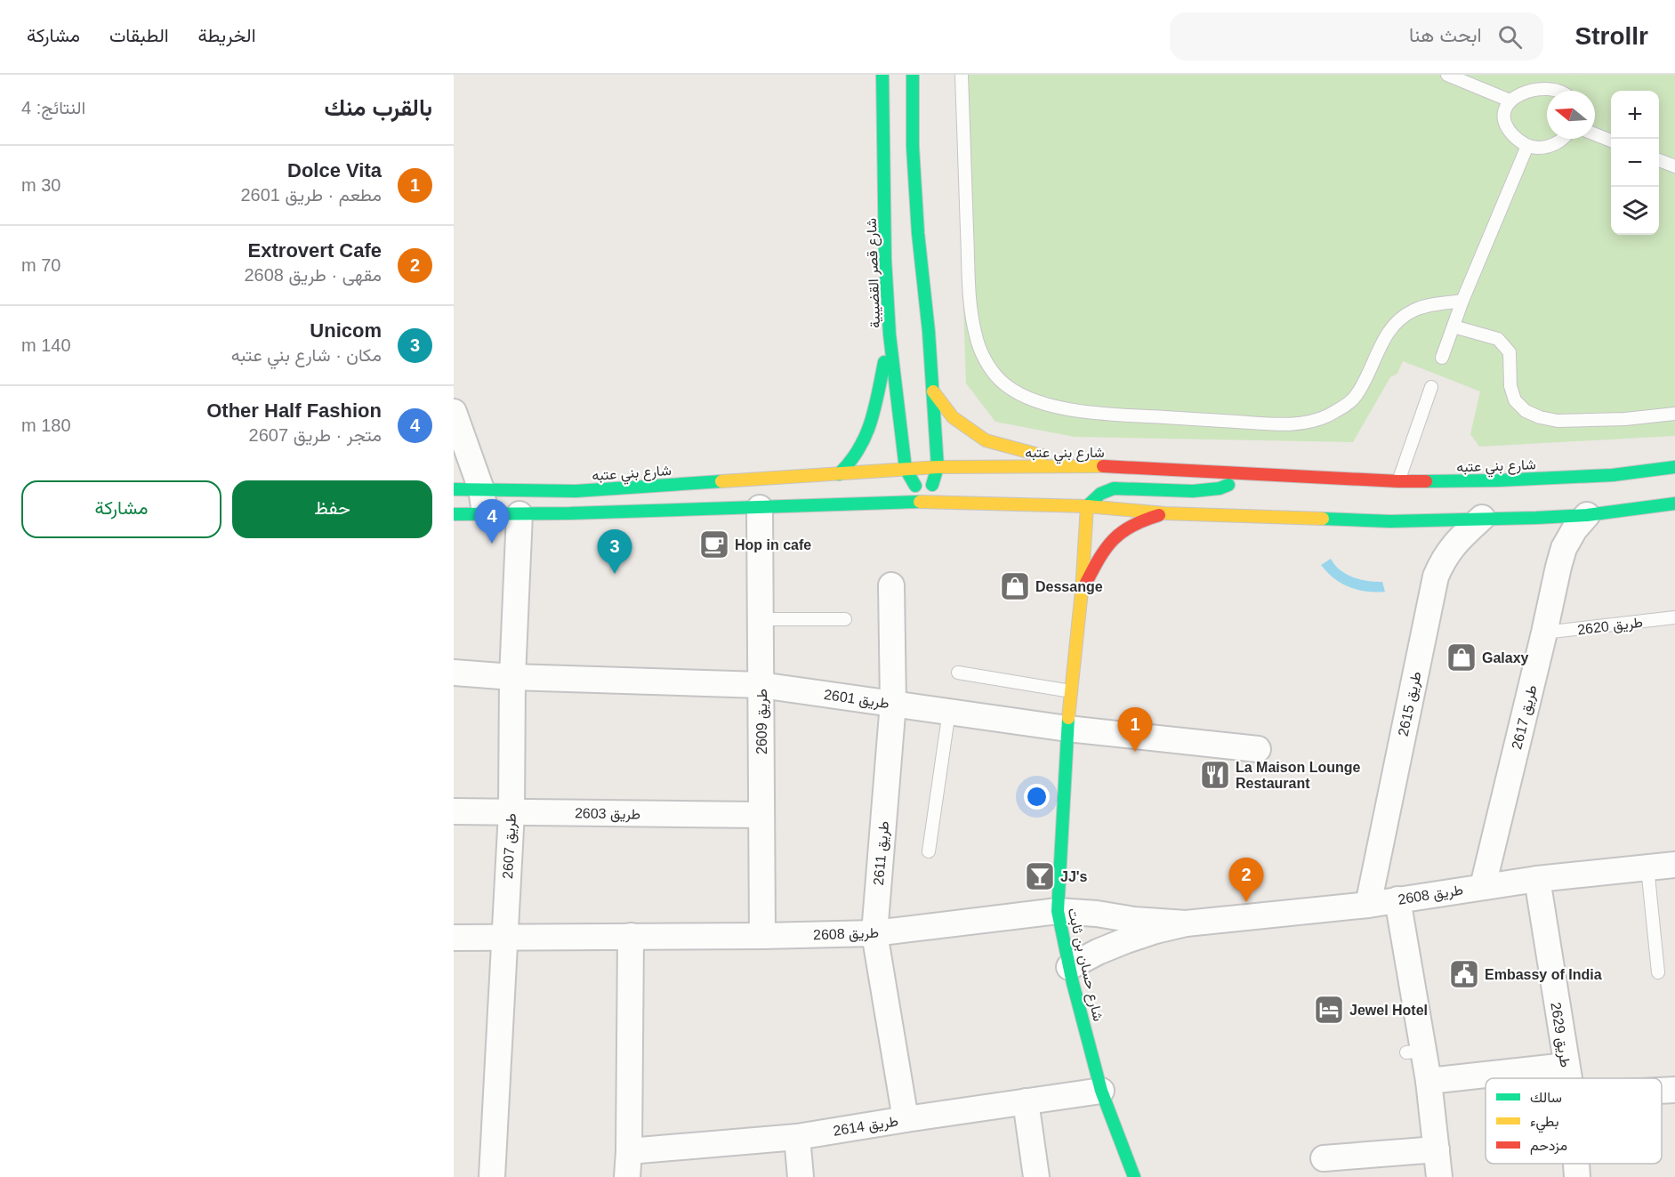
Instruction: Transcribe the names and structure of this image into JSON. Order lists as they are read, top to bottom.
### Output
{
  "streets": {
    "main road": ["شارع قصر القضيبية", "شارع بني عتبه", "شارع حسان بن ثابت"],
    "street": [
      "طريق 2601",
      "طريق 2615",
      "طريق 2617",
      "طريق 2609",
      "طريق 2603",
      "طريق 2607",
      "طريق 2611",
      "طريق 2608",
      "طريق 2629",
      "طريق 2614"
    ],
    "lane": ["طريق 2620"]
  },
  "crossings": [
    ["شارع قصر القضيبية", "شارع بني عتبه"],
    ["شارع بني عتبه", "طريق 2615"],
    ["شارع بني عتبه", "طريق 2617"],
    ["شارع بني عتبه", "طريق 2609"],
    ["شارع بني عتبه", "طريق 2607"],
    ["شارع بني عتبه", "شارع حسان بن ثابت"],
    ["طريق 2620", "طريق 2617"],
    ["طريق 2601", "طريق 2609"],
    ["طريق 2601", "طريق 2607"],
    ["طريق 2601", "طريق 2611"],
    ["طريق 2601", "شارع حسان بن ثابت"],
    ["طريق 2615", "طريق 2608"],
    ["طريق 2617", "طريق 2608"],
    ["طريق 2609", "طريق 2603"],
    ["طريق 2609", "طريق 2608"],
    ["طريق 2603", "طريق 2607"],
    ["طريق 2607", "طريق 2608"],
    ["طريق 2611", "طريق 2608"],
    ["طريق 2611", "طريق 2614"],
    ["طريق 2608", "شارع حسان بن ثابت"],
    ["طريق 2608", "طريق 2629"],
    ["شارع حسان بن ثابت", "طريق 2614"]
  ],
  "places": {
    "cafe": ["Hop in cafe"],
    "shop": ["Dessange", "Galaxy"],
    "restaurant": ["La Maison Lounge Restaurant"],
    "bar": ["JJ's"],
    "public building": ["Embassy of India"],
    "hotel": ["Jewel Hotel"]
  },
  "legend": ["سالك", "بطيء", "مزدحم"],
  "north": "left",
  "page": {
    "header": "Strollr",
    "search": "ابحث هنا",
    "nav": ["الخريطة", "الطبقات", "مشاركة"],
    "heading": ["بالقرب منك", "النتائج: 4"],
    "map_buttons": ["+", "−"],
    "list": [
      {
        "mark": "1",
        "name": "Dolce Vita",
        "note": "مطعم · طريق 2601",
        "value": "30 m"
      },
      {
        "mark": "2",
        "name": "Extrovert Cafe",
        "note": "مقهى · طريق 2608",
        "value": "70 m"
      },
      {
        "mark": "3",
        "name": "Unicom",
        "note": "مكان · شارع بني عتبه",
        "value": "140 m"
      },
      {
        "mark": "4",
        "name": "Other Half Fashion",
        "note": "متجر · طريق 2607",
        "value": "180 m"
      }
    ],
    "buttons": ["حفظ", "مشاركة"],
    "pins": [
      "4",
      "3",
      "1",
      "2"
    ]
  }
}
